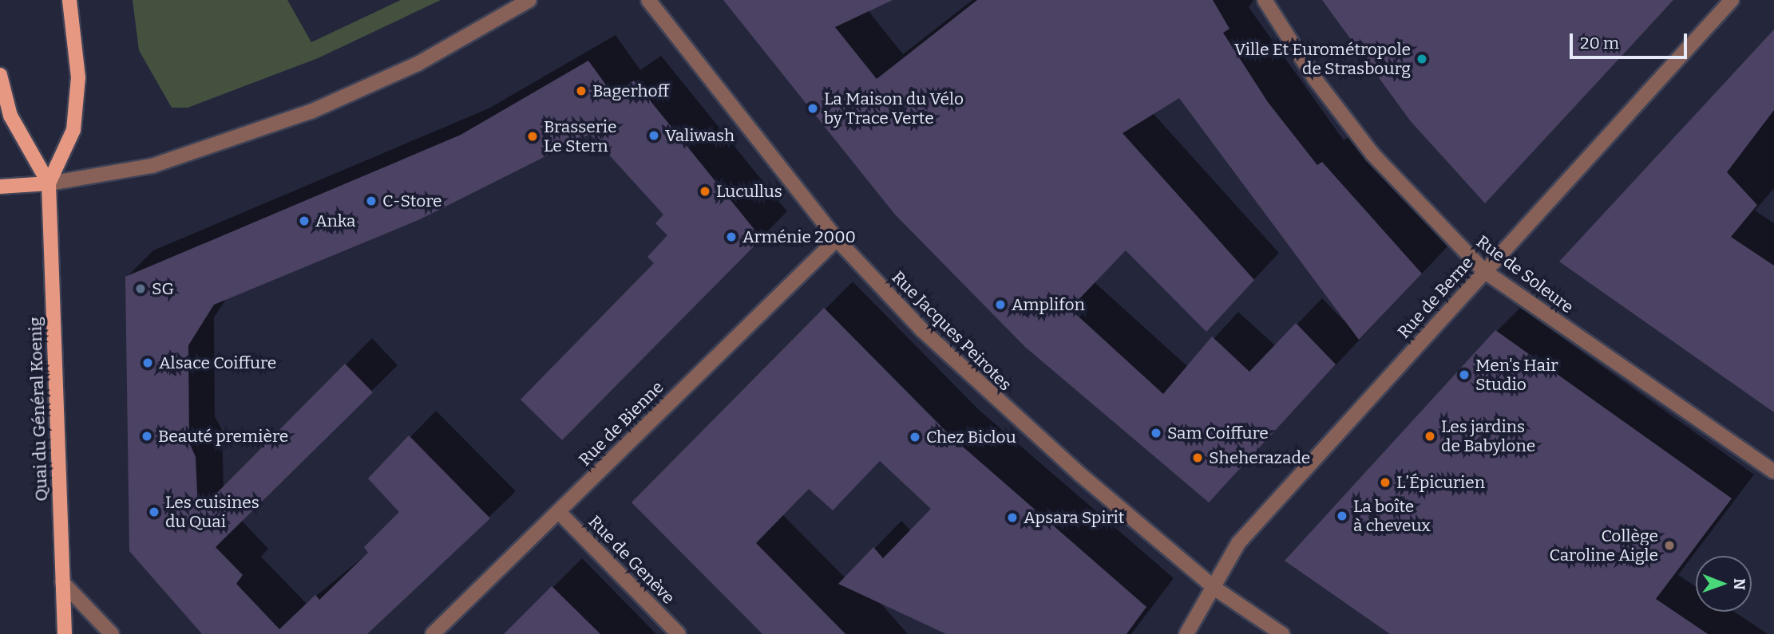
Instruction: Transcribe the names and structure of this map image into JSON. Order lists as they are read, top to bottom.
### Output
{
  "streets": {
    "main road": ["Quai du Général Koenig"],
    "street": [
      "Rue de Soleure",
      "Rue de Berne",
      "Rue Jacques Peirotes",
      "Rue de Bienne",
      "Rue de Genève"
    ]
  },
  "crossings": [
    ["Rue de Soleure", "Rue de Berne"],
    ["Rue de Berne", "Rue Jacques Peirotes"],
    ["Rue Jacques Peirotes", "Rue de Bienne"],
    ["Rue de Bienne", "Rue de Genève"]
  ],
  "places": [
    "Ville Et Eurométropole de Strasbourg",
    "Bagerhoff",
    "La Maison du Vélo by Trace Verte",
    "Valiwash",
    "Brasserie Le Stern",
    "Lucullus",
    "C-Store",
    "Anka",
    "Arménie 2000",
    "SG",
    "Amplifon",
    "Alsace Coiffure",
    "Men's Hair Studio",
    "Sam Coiffure",
    "Beauté première",
    "Les jardins de Babylone",
    "Chez Biclou",
    "Sheherazade",
    "L’Épicurien",
    "Les cuisines du Quai",
    "La boîte à cheveux",
    "Apsara Spirit",
    "Collège Caroline Aigle"
  ],
  "scale_bar": "20 m",
  "north": "right"
}
